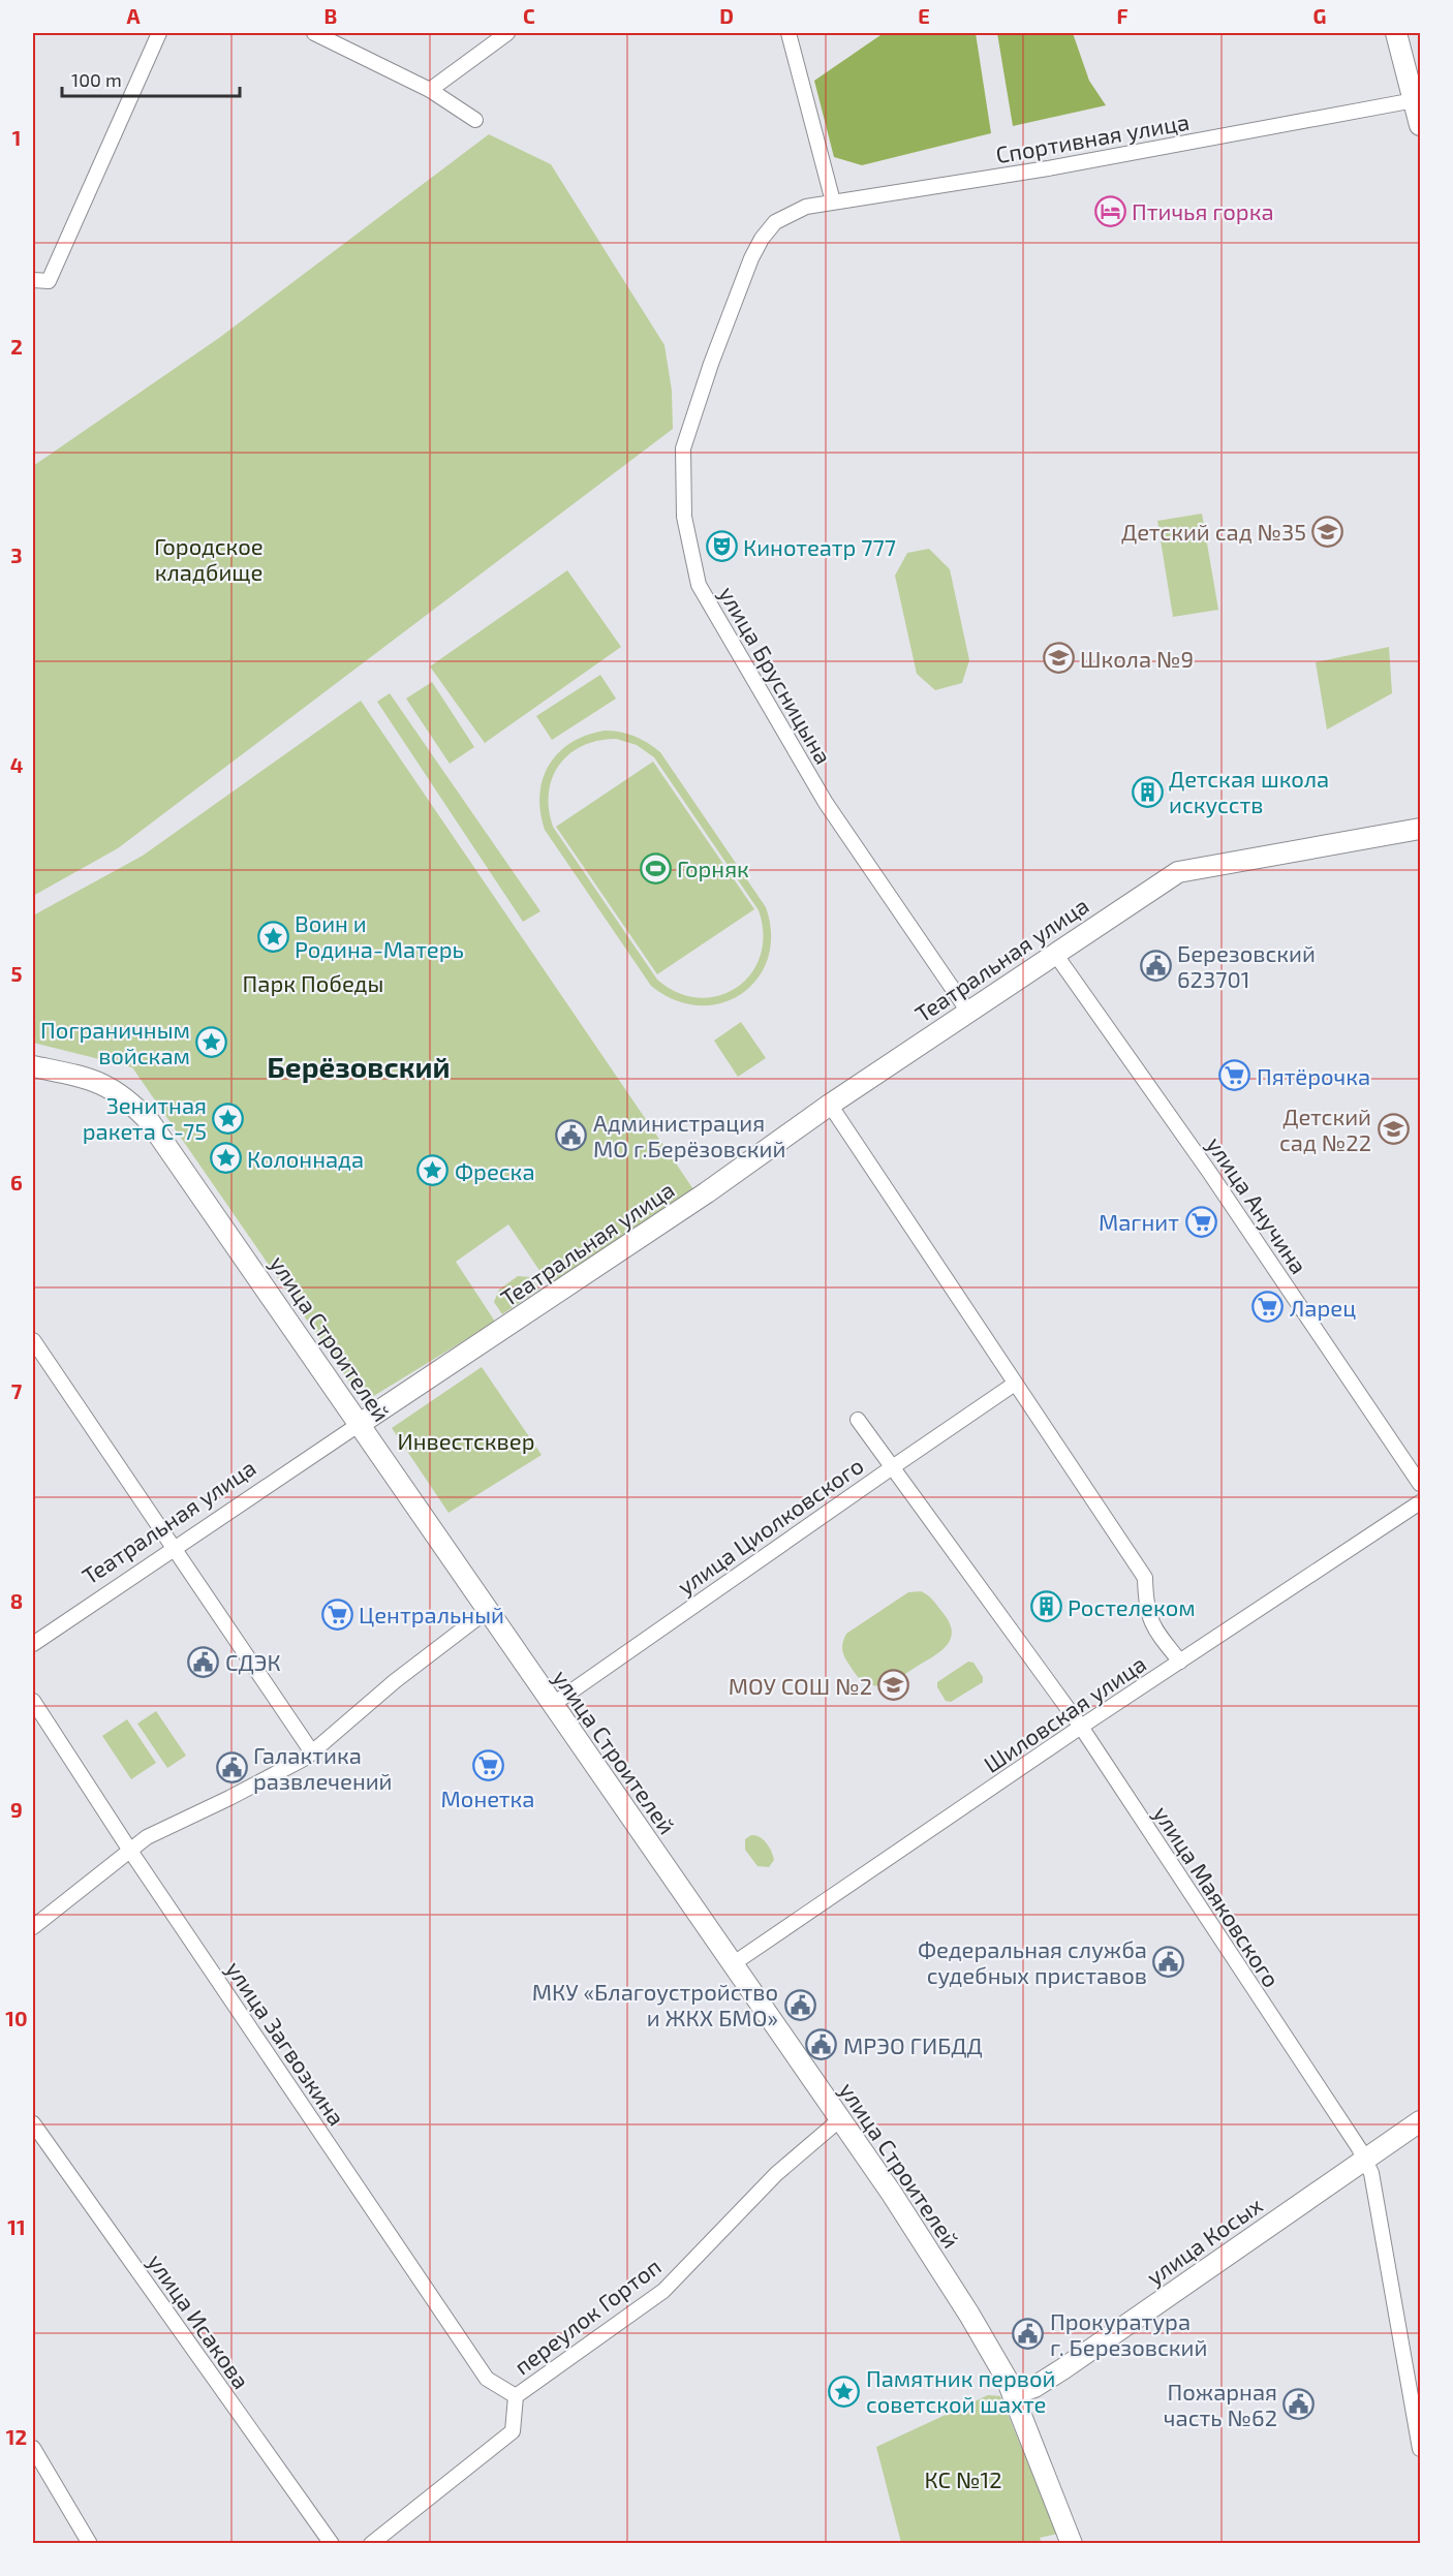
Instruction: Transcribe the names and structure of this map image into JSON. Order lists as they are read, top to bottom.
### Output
{
  "streets": {
    "main road": ["Театральная улица", "улица Строителей", "улица Косых"],
    "street": [
      "Спортивная улица",
      "улица Брусницына",
      "улица Анучина",
      "улица Циолковского",
      "Шиловская улица",
      "улица Маяковского",
      "улица Загвозкина",
      "переулок Гортоп",
      "улица Исакова"
    ]
  },
  "crossings": [
    ["Спортивная улица", "улица Брусницына"],
    ["улица Брусницына", "Театральная улица"],
    ["Театральная улица", "улица Анучина"],
    ["Театральная улица", "улица Строителей"],
    ["улица Строителей", "улица Циолковского"],
    ["улица Строителей", "Шиловская улица"],
    ["улица Строителей", "улица Косых"],
    ["улица Строителей", "переулок Гортоп"],
    ["улица Циолковского", "улица Маяковского"],
    ["Шиловская улица", "улица Маяковского"],
    ["улица Маяковского", "улица Косых"],
    ["улица Загвозкина", "переулок Гортоп"]
  ],
  "districts": ["Берёзовский"],
  "parks": [
    "Городское кладбище",
    "Парк Победы",
    "Инвестсквер",
    "КС №12"
  ],
  "places": {
    "hotel": ["Птичья горка"],
    "school or university": [
      "Детский сад №35",
      "Школа №9",
      "Детский сад №22",
      "МОУ СОШ №2"
    ],
    "theatre": ["Кинотеатр 777"],
    "building": ["Детская школа искусств", "Ростелеком"],
    "sports": ["Горняк"],
    "place": [
      "Воин и Родина-Матерь",
      "Пограничным войскам",
      "Зенитная ракета С-75",
      "Колоннада",
      "Фреска",
      "Памятник первой советской шахте"
    ],
    "public building": [
      "Березовский 623701",
      "Администрация МО г.Берёзовский",
      "СДЭК",
      "Галактика развлечений",
      "Федеральная служба судебных приставов",
      "МКУ «Благоустройство и ЖКХ БМО»",
      "МРЭО ГИБДД",
      "Прокуратура г. Березовский",
      "Пожарная часть №62"
    ],
    "supermarket": [
      "Пятёрочка",
      "Магнит",
      "Ларец",
      "Центральный",
      "Монетка"
    ]
  },
  "scale_bar": "100 m",
  "grid": {
    "columns": [
      "A",
      "B",
      "C",
      "D",
      "E",
      "F",
      "G"
    ],
    "rows": [
      "1",
      "2",
      "3",
      "4",
      "5",
      "6",
      "7",
      "8",
      "9",
      "10",
      "11",
      "12"
    ]
  }
}
